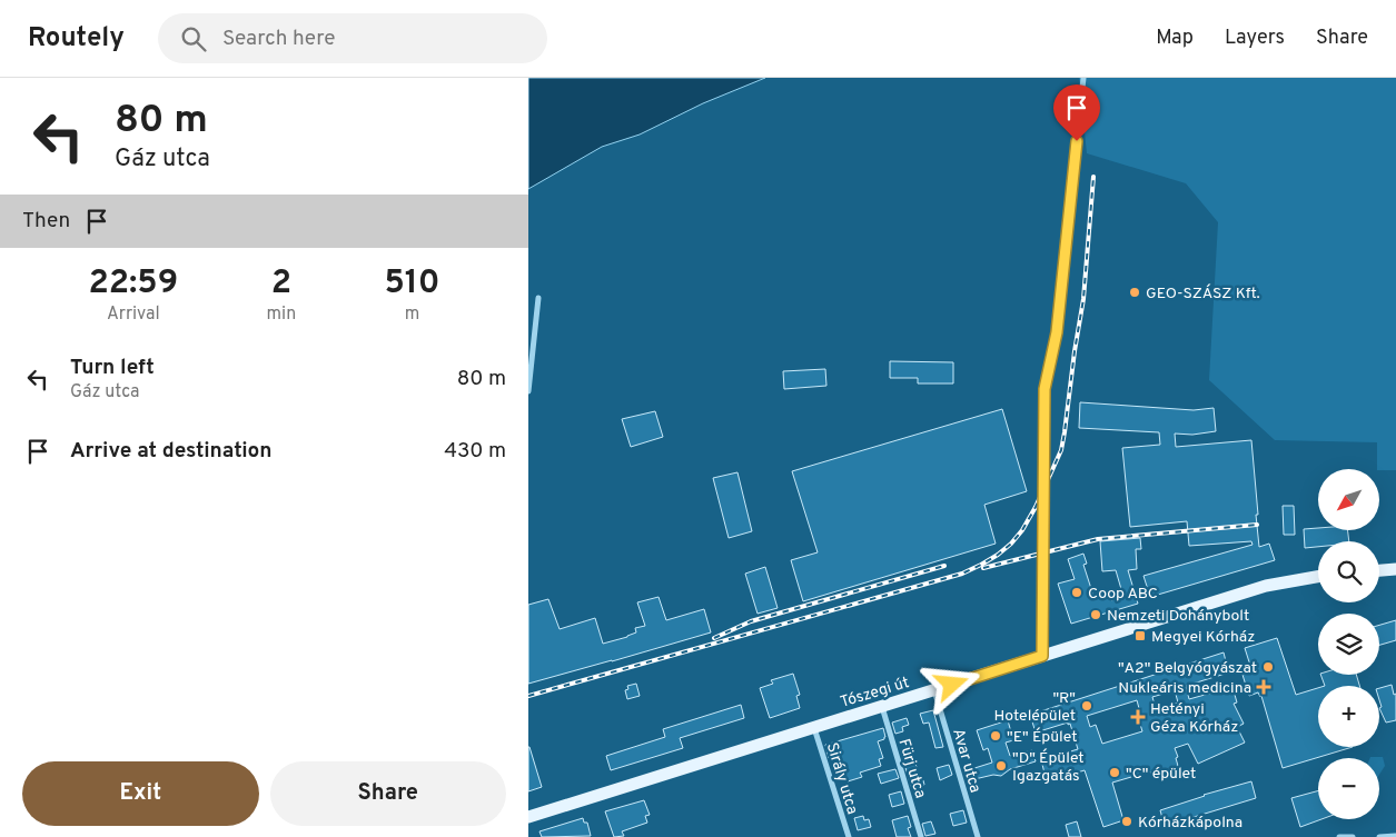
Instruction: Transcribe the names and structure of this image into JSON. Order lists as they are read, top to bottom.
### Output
{
  "streets": {
    "main road": ["Tószegi út"],
    "street": ["Avar utca", "Fürj utca", "Sirály utca"]
  },
  "crossings": [
    ["Tószegi út", "Avar utca"],
    ["Tószegi út", "Fürj utca"],
    ["Tószegi út", "Sirály utca"]
  ],
  "places": {
    "other": [
      "GEO-SZÁSZ Kft.",
      "Coop ABC",
      "Nemzeti Dohánybolt",
      "\"A2\" Belgyógyászat",
      "\"R\" Hotelépület",
      "\"E\" Épület",
      "\"D\" Épület Igazgatás",
      "\"C\" épület",
      "Kórházkápolna"
    ],
    "transit": ["Megyei Kórház"],
    "health": ["Nukleáris medicina", "Hetényi Géza Kórház"]
  },
  "north": "bottom left",
  "page": {
    "header": "Routely",
    "search": "Search here",
    "nav": ["Map", "Layers", "Share"],
    "turn": ["80 m", "Gáz utca"],
    "then": "Then",
    "eta": [
      "22:59",
      "Arrival",
      "2",
      "min",
      "510",
      "m"
    ],
    "list": [
      {
        "name": "Turn left",
        "note": "Gáz utca",
        "value": "80 m"
      },
      {
        "name": "Arrive at destination",
        "value": "430 m"
      }
    ],
    "map_buttons": ["+", "−"],
    "buttons": ["Exit", "Share"]
  }
}
